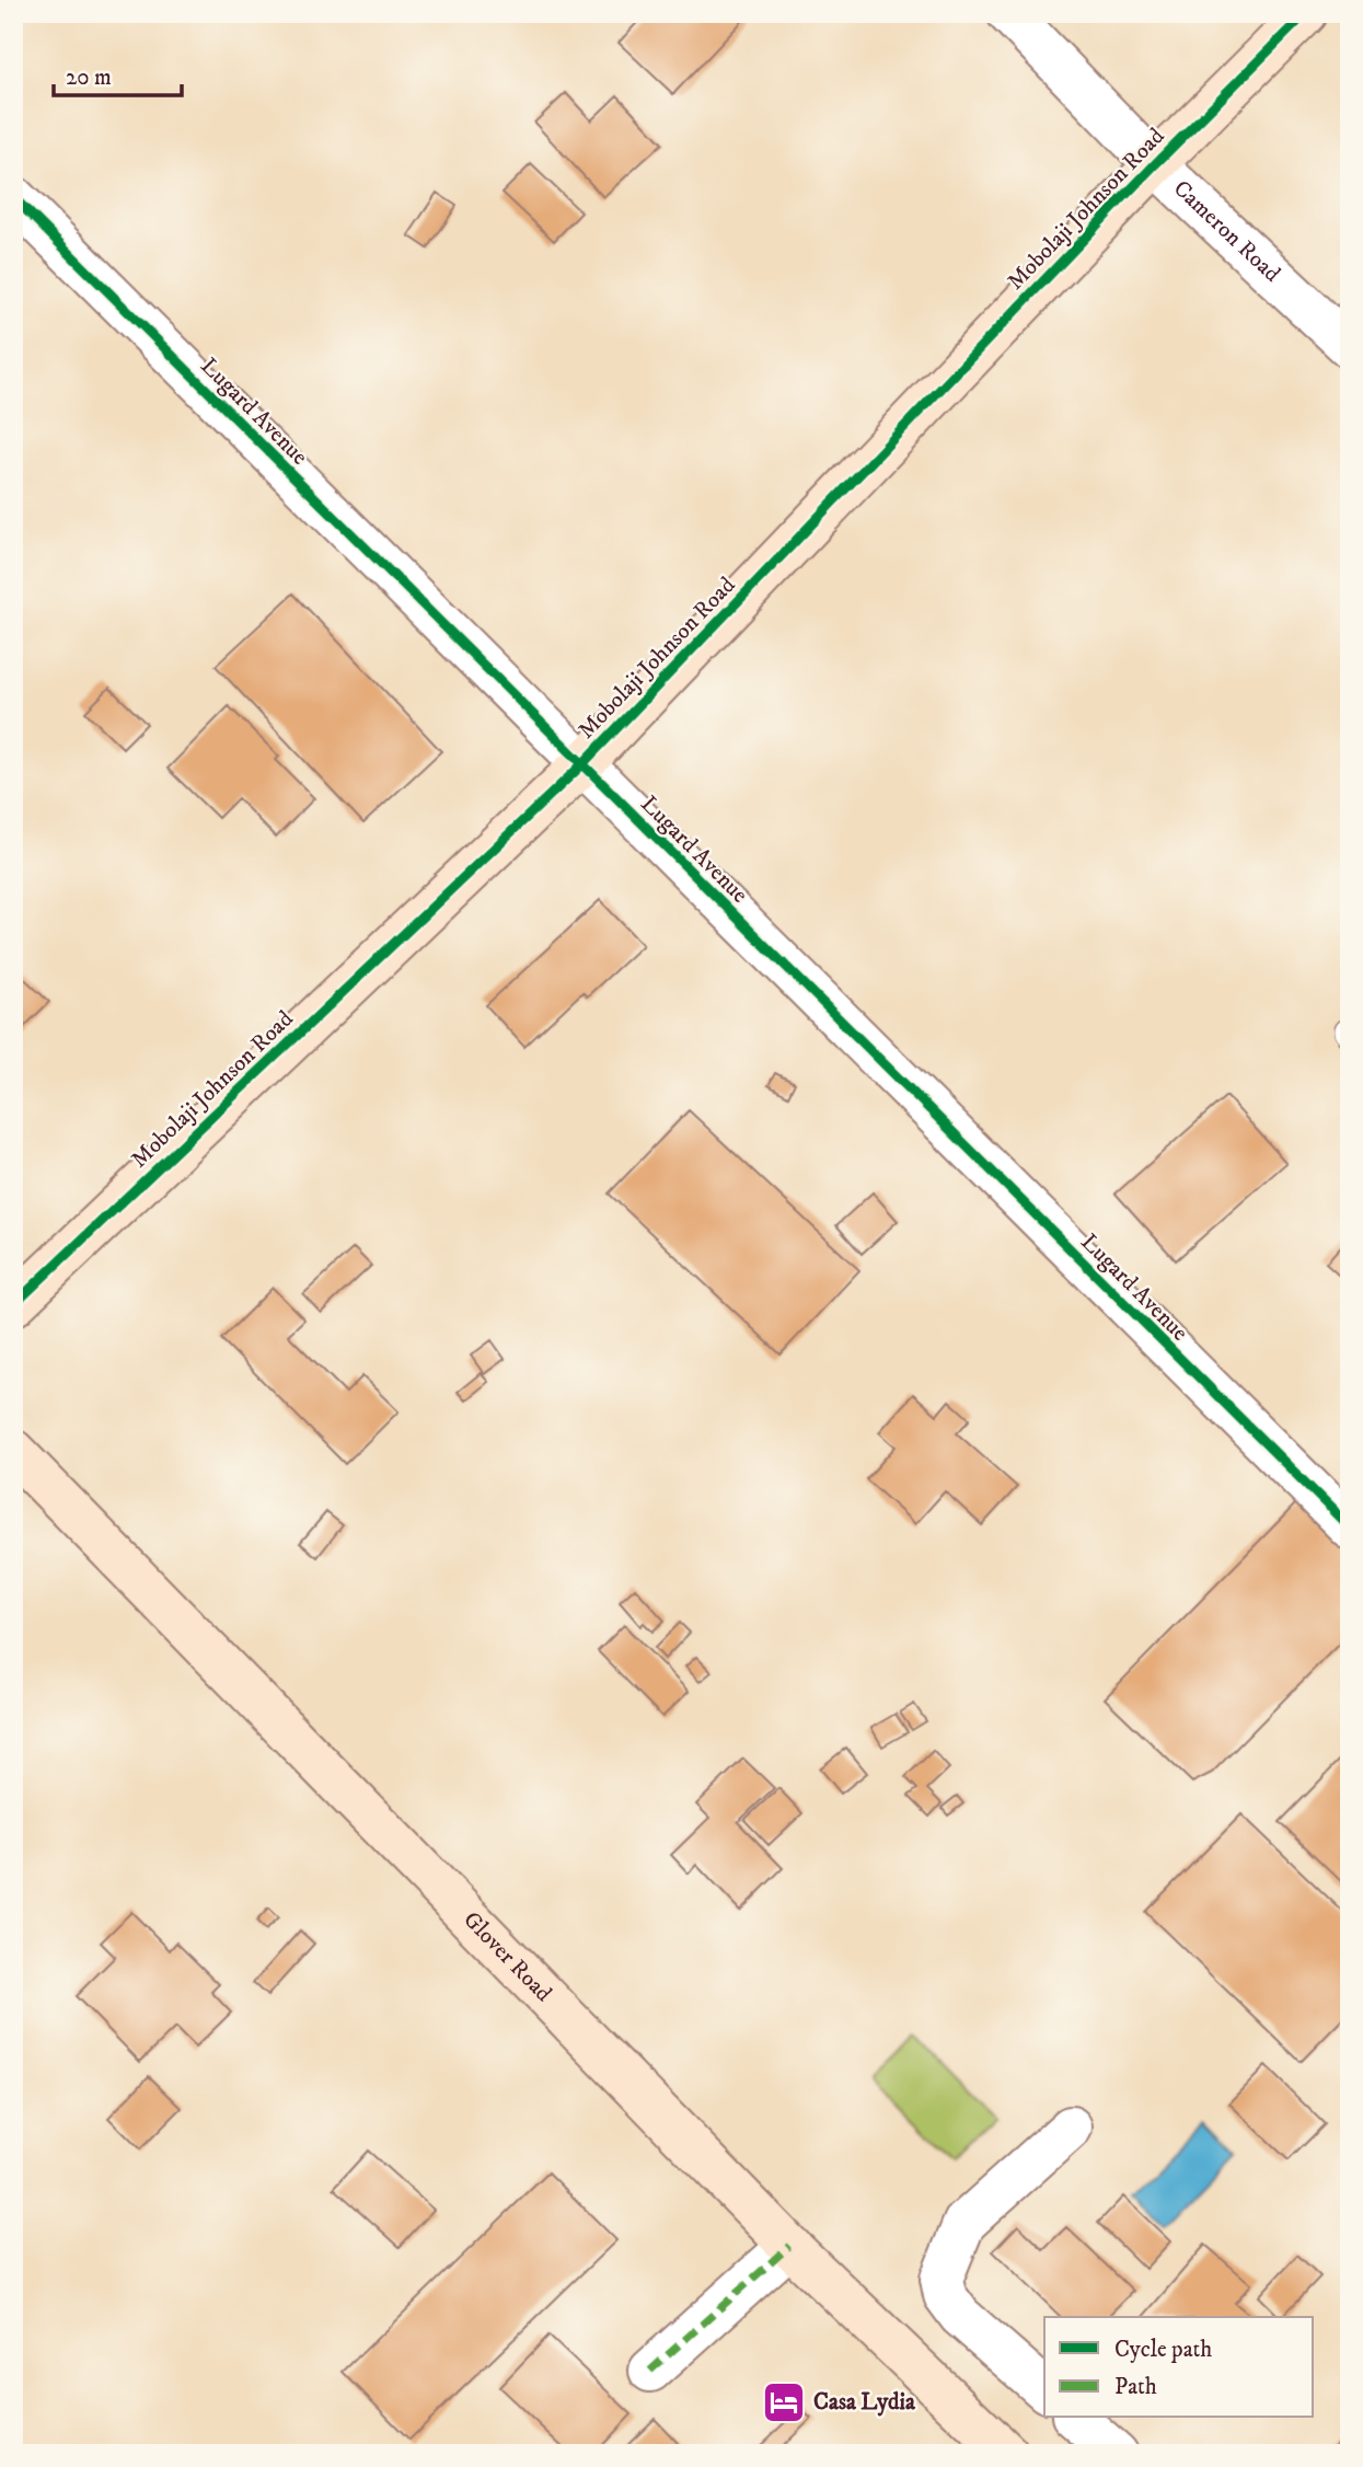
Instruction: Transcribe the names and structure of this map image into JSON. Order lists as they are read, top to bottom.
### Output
{
  "streets": {
    "main road": ["Mobolaji Johnson Road", "Glover Road"],
    "street": ["Cameron Road", "Lugard Avenue"]
  },
  "crossings": [
    ["Mobolaji Johnson Road", "Cameron Road"],
    ["Mobolaji Johnson Road", "Lugard Avenue"]
  ],
  "places": {
    "hotel": ["Casa Lydia"]
  },
  "legend": ["Cycle path", "Path"],
  "scale_bar": "20 m"
}
